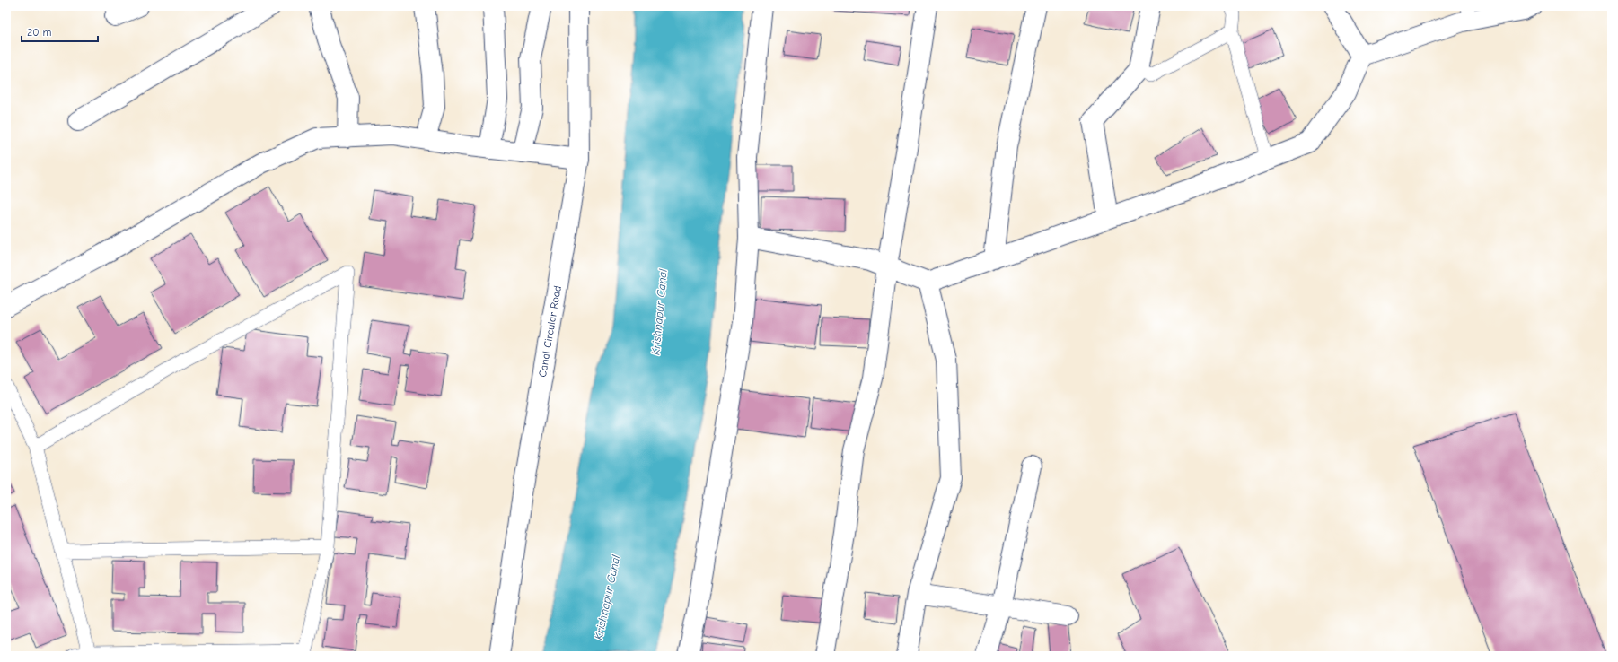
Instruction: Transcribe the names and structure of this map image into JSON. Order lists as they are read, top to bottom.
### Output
{
  "streets": {
    "street": ["Canal Circular Road"]
  },
  "water": ["Krishnapur Canal"],
  "scale_bar": "20 m"
}
